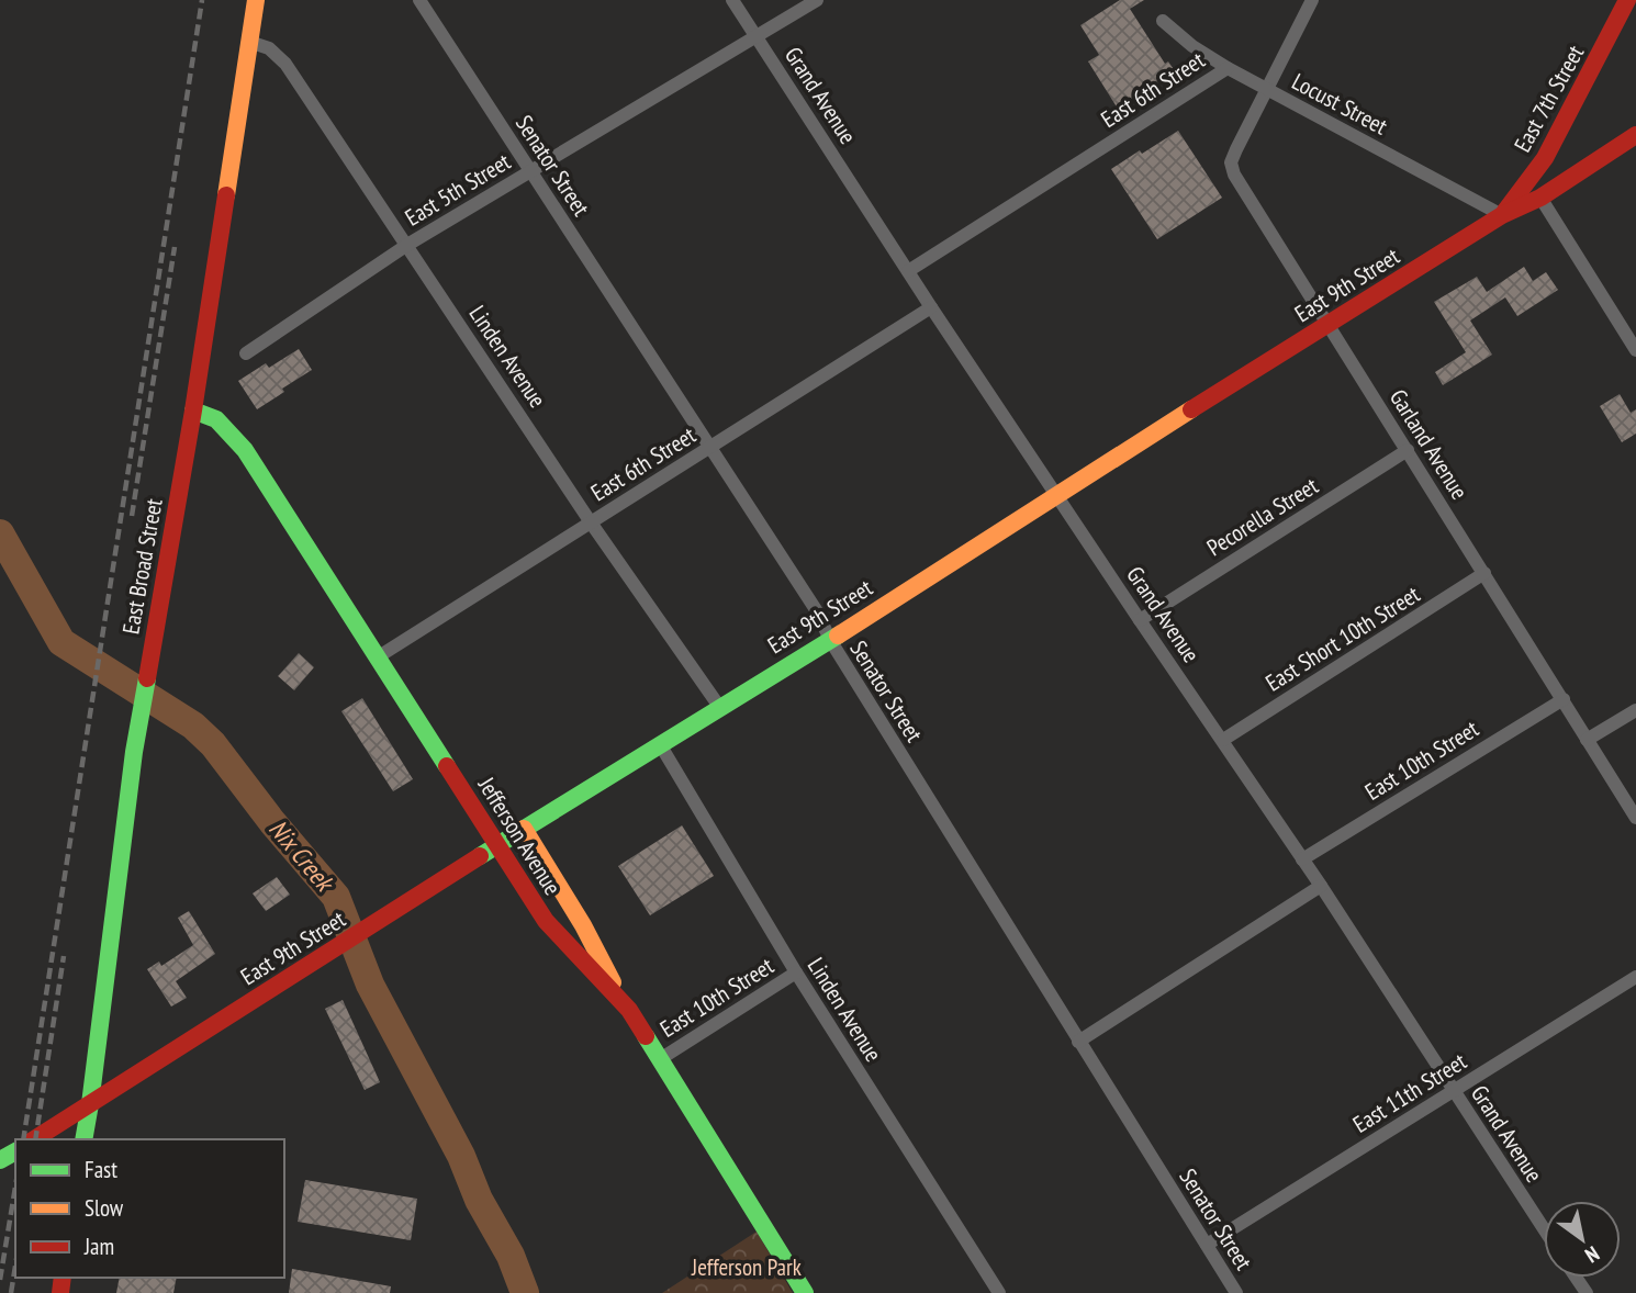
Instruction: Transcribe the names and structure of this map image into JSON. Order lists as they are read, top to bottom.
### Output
{
  "streets": {
    "main road": [
      "East 7th Street",
      "East 9th Street",
      "East Broad Street",
      "Jefferson Avenue"
    ],
    "street": [
      "East 6th Street",
      "Grand Avenue",
      "Locust Street",
      "Senator Street",
      "East 5th Street",
      "Linden Avenue",
      "Garland Avenue",
      "Pecorella Street",
      "East Short 10th Street",
      "East 10th Street",
      "East 11th Street"
    ]
  },
  "crossings": [
    ["East 6th Street", "Grand Avenue"],
    ["East 6th Street", "Locust Street"],
    ["East 6th Street", "Senator Street"],
    ["East 6th Street", "Linden Avenue"],
    ["East 6th Street", "Jefferson Avenue"],
    ["Grand Avenue", "East 5th Street"],
    ["Grand Avenue", "East 9th Street"],
    ["Grand Avenue", "Pecorella Street"],
    ["Grand Avenue", "East Short 10th Street"],
    ["Grand Avenue", "East 10th Street"],
    ["Grand Avenue", "East 11th Street"],
    ["East 7th Street", "Locust Street"],
    ["East 7th Street", "East 9th Street"],
    ["Locust Street", "East 9th Street"],
    ["Locust Street", "Garland Avenue"],
    ["Senator Street", "East 5th Street"],
    ["Senator Street", "East 9th Street"],
    ["Senator Street", "East 11th Street"],
    ["East 5th Street", "Linden Avenue"],
    ["East 9th Street", "Linden Avenue"],
    ["East 9th Street", "Garland Avenue"],
    ["East 9th Street", "East Broad Street"],
    ["East 9th Street", "Jefferson Avenue"],
    ["Linden Avenue", "East Broad Street"],
    ["Linden Avenue", "East 10th Street"],
    ["Garland Avenue", "Pecorella Street"],
    ["Garland Avenue", "East Short 10th Street"],
    ["Garland Avenue", "East 10th Street"],
    ["East Broad Street", "Jefferson Avenue"],
    ["East 10th Street", "Jefferson Avenue"]
  ],
  "water": ["Nix Creek"],
  "parks": ["Jefferson Park"],
  "legend": ["Fast", "Slow", "Jam"],
  "north": "bottom right"
}
